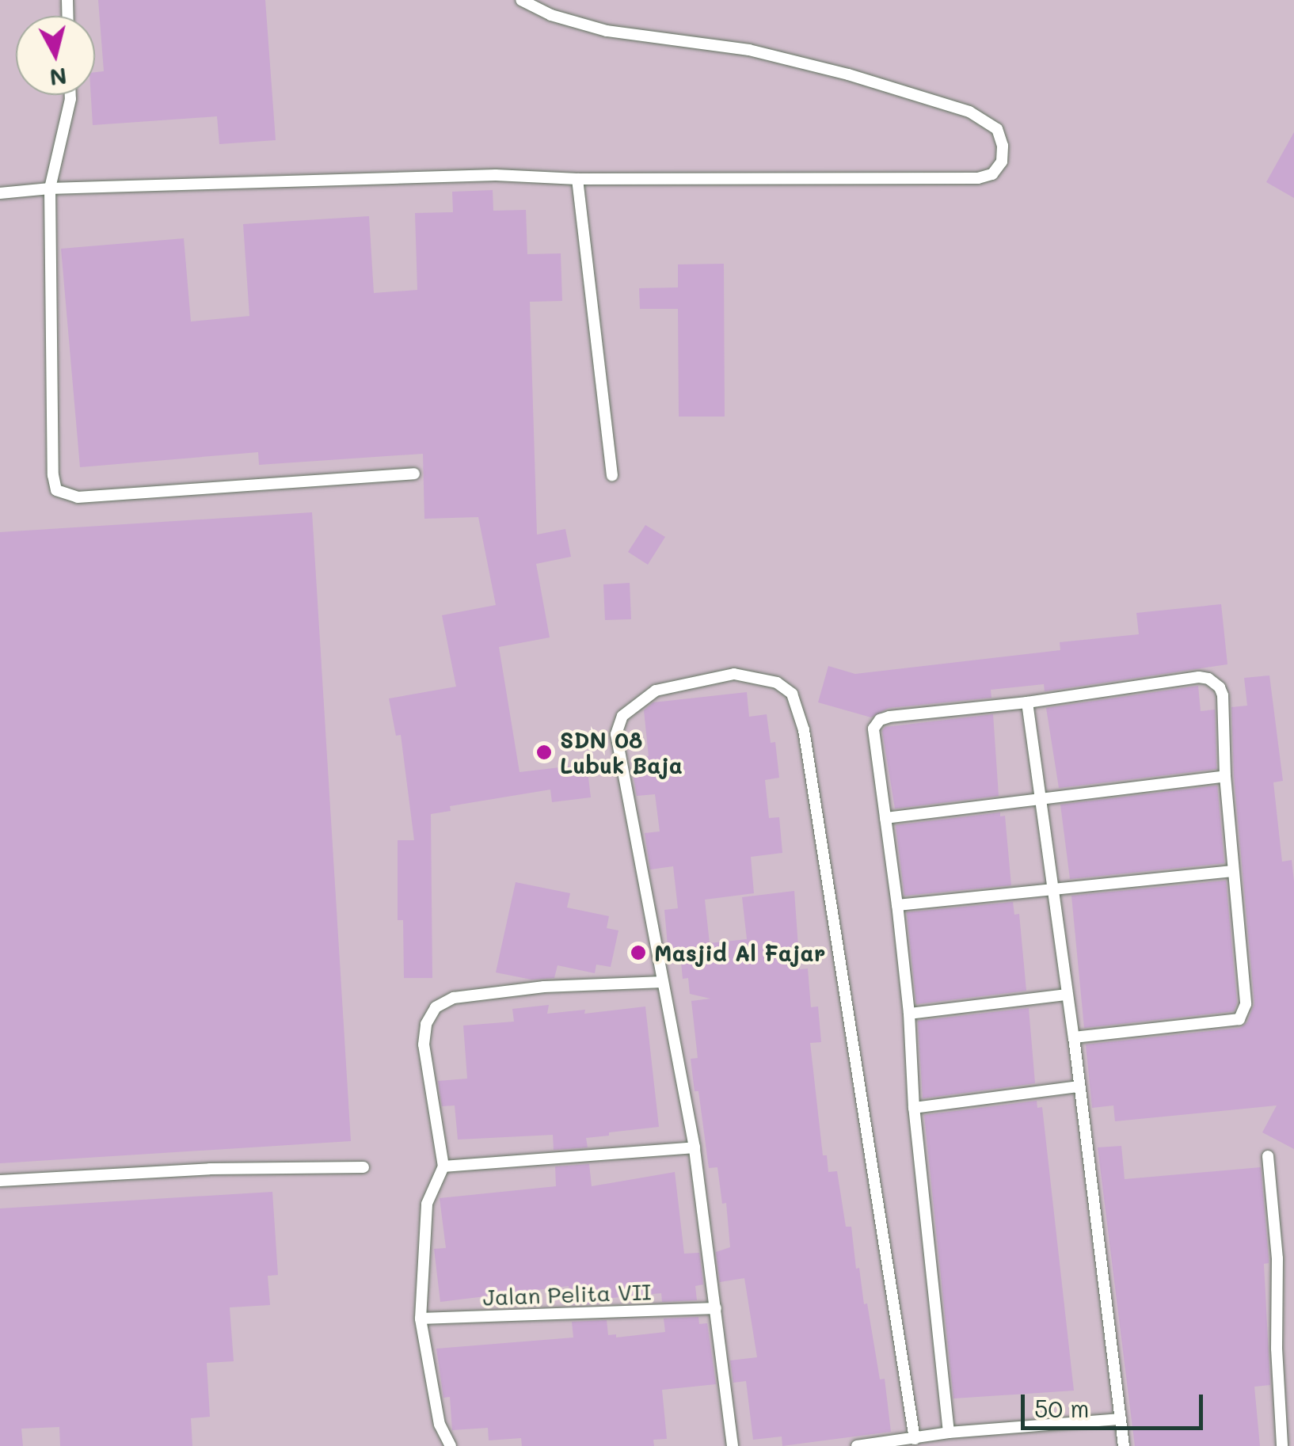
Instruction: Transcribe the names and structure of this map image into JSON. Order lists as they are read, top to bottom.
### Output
{
  "streets": {
    "lane": ["Jalan Pelita VII"]
  },
  "places": ["SDN 08 Lubuk Baja", "Masjid Al Fajar"],
  "scale_bar": "50 m",
  "north": "bottom"
}
